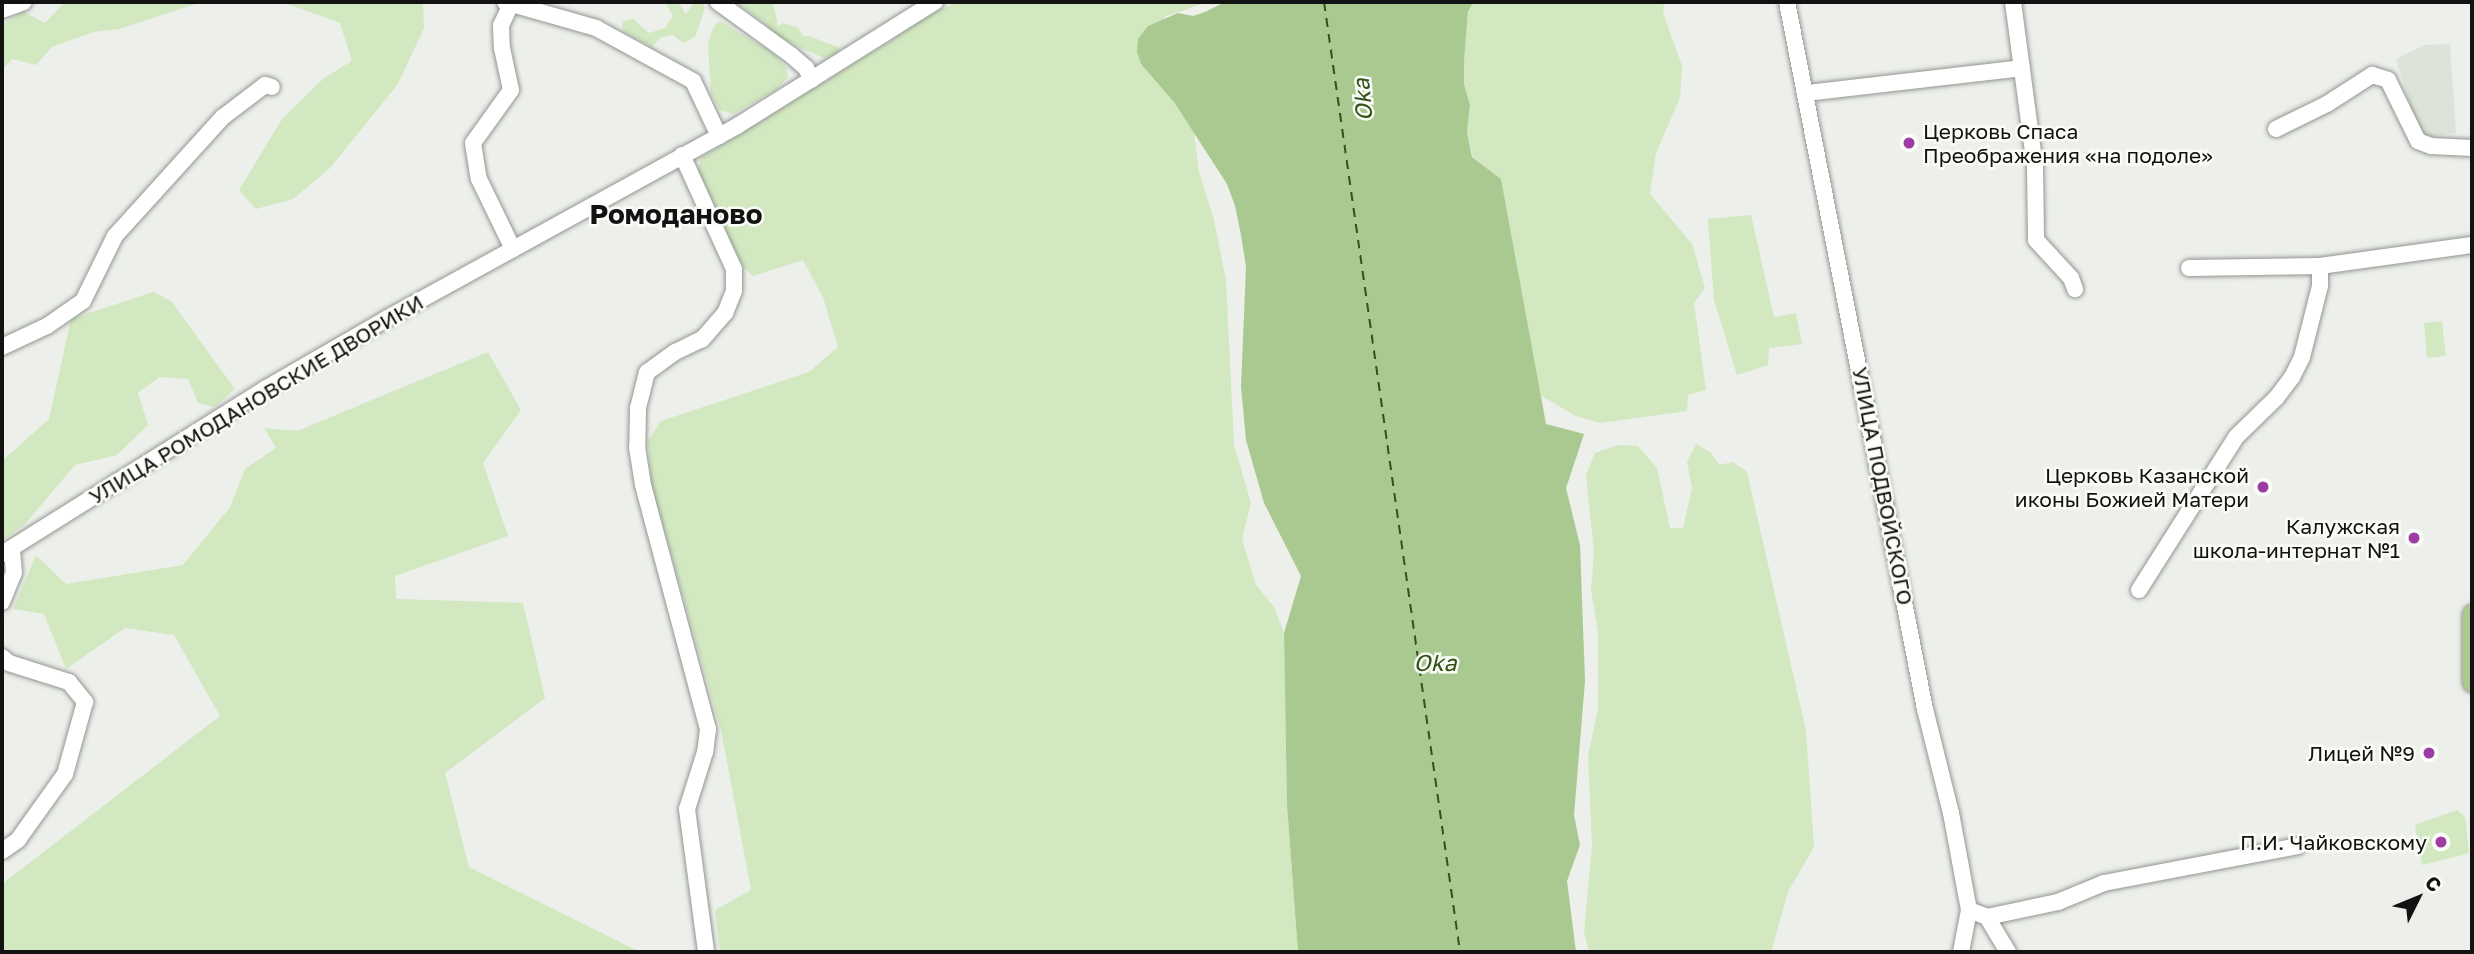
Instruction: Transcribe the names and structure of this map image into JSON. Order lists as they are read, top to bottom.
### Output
{
  "streets": {
    "street": ["УЛИЦА РОМОДАНОВСКИЕ ДВОРИКИ", "УЛИЦА ПОДВОЙСКОГО"]
  },
  "districts": ["Ромоданово"],
  "water": ["Oka"],
  "places": [
    "Церковь Спаса Преображения «на подоле»",
    "Церковь Казанской иконы Божией Матери",
    "Калужская школа-интернат №1",
    "Лицей №9",
    "П.И. Чайковскому"
  ],
  "north": "top right"
}
